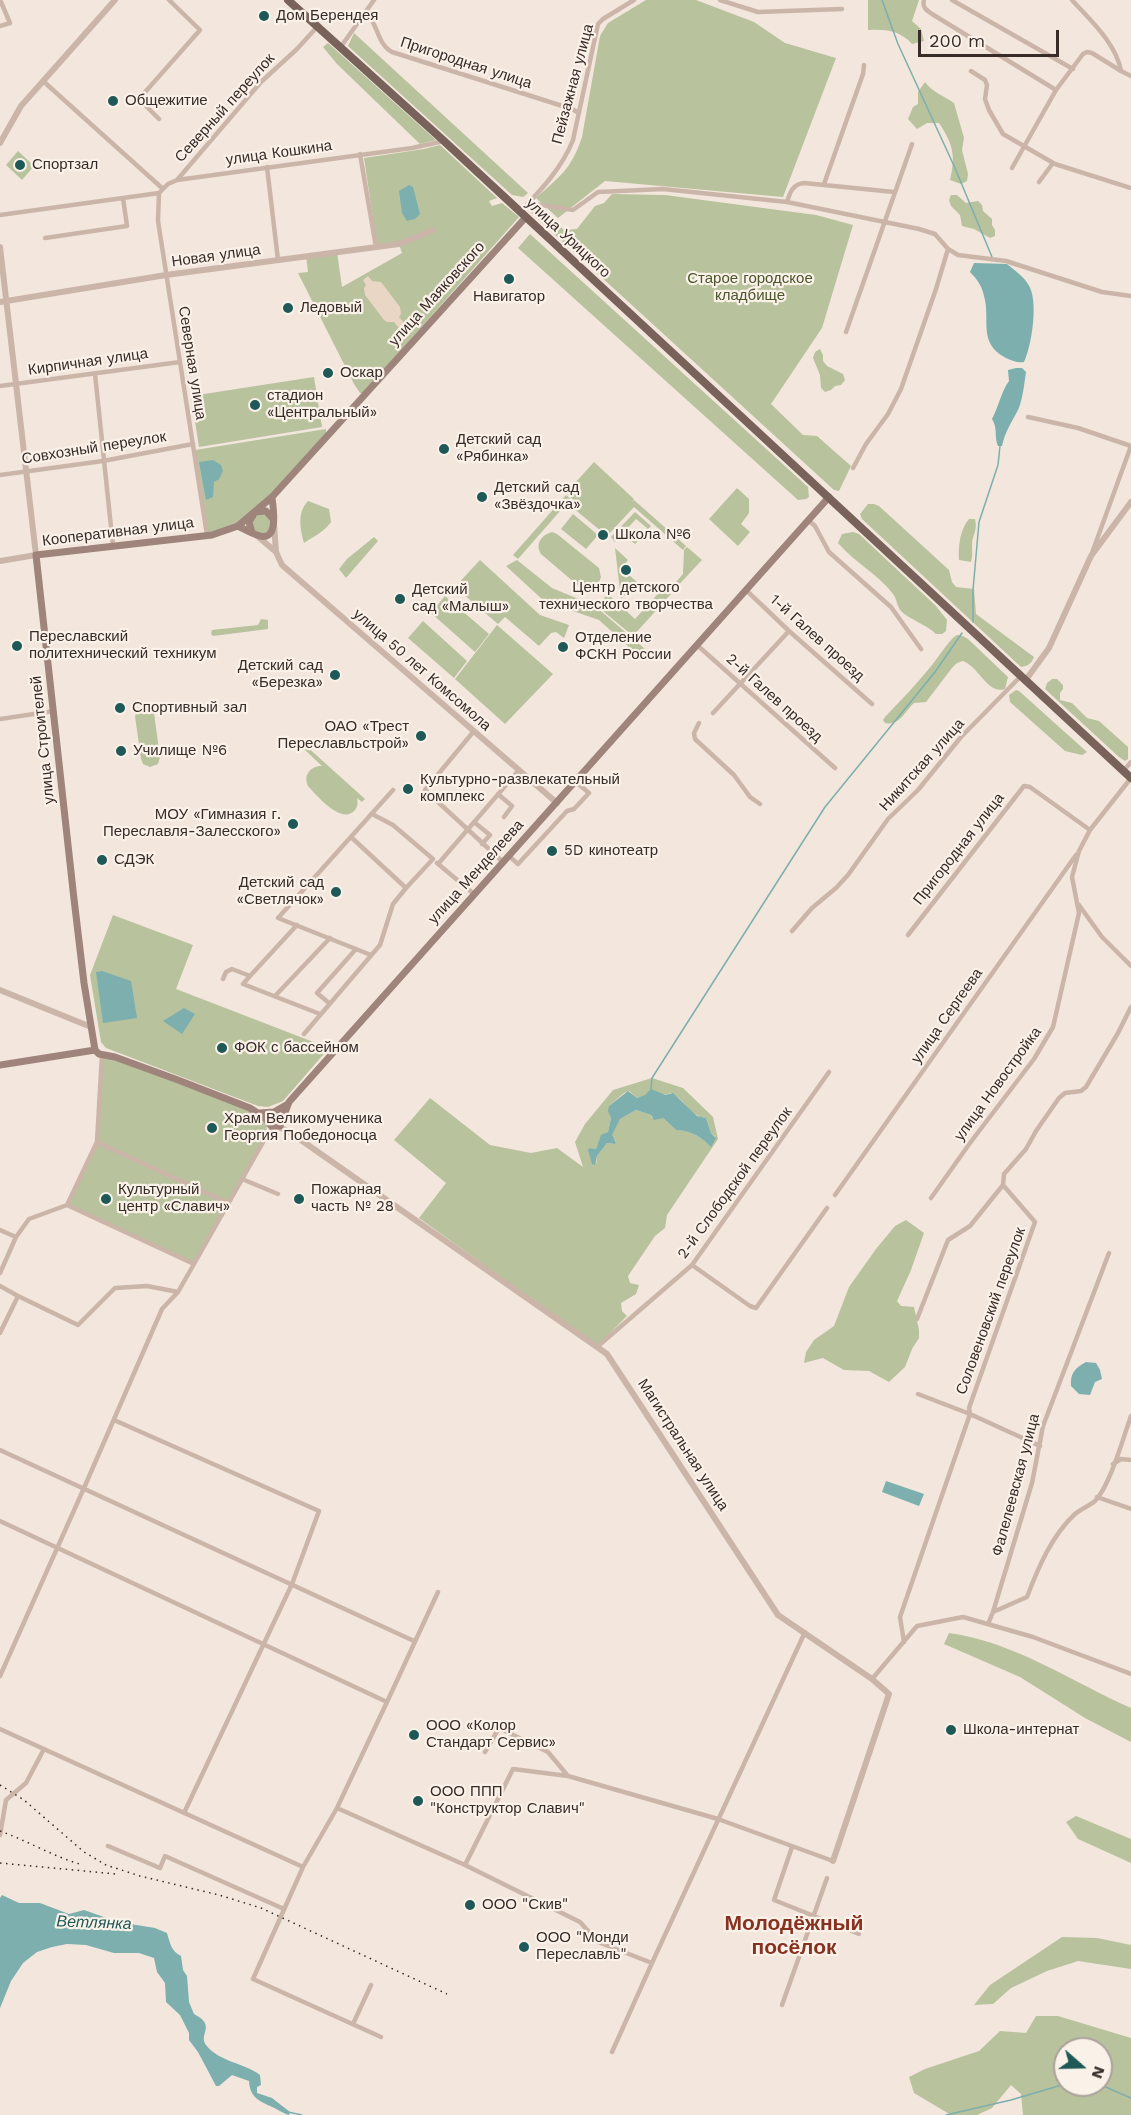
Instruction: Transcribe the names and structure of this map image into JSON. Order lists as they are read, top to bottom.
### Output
{
  "streets": {
    "main road": [
      "улица Урицкого",
      "улица Маяковского",
      "Кооперативная улица",
      "улица Строителей",
      "улица Менделеева"
    ],
    "street": [
      "Пригородная улица",
      "Пейзажная улица",
      "Северный переулок",
      "улица Кошкина",
      "Новая улица",
      "Кирпичная улица",
      "Северная улица",
      "Совхозный переулок",
      "1-й Галев проезд",
      "улица 50 лет Комсомола",
      "2-й Галев проезд",
      "Никитская улица",
      "улица Сергеева",
      "улица Новостройка",
      "2-й Слободской переулок",
      "Соловеновский переулок",
      "Магистральная улица",
      "Фалелеевская улица"
    ]
  },
  "crossings": [
    ["Пригородная улица", "Пейзажная улица"],
    ["Пригородная улица", "улица Новостройка"],
    ["Пейзажная улица", "улица Урицкого"],
    ["Пейзажная улица", "улица Маяковского"],
    ["Северный переулок", "улица Кошкина"],
    ["Северный переулок", "улица Урицкого"],
    ["улица Кошкина", "улица Урицкого"],
    ["улица Кошкина", "Северная улица"],
    ["улица Урицкого", "улица Маяковского"],
    ["улица Урицкого", "Никитская улица"],
    ["улица Урицкого", "улица Менделеева"],
    ["улица Урицкого", "улица Новостройка"],
    ["Новая улица", "Северная улица"],
    ["Новая улица", "улица Строителей"],
    ["улица Маяковского", "Кооперативная улица"],
    ["улица Маяковского", "улица 50 лет Комсомола"],
    ["Кирпичная улица", "Северная улица"],
    ["Кирпичная улица", "улица Строителей"],
    ["Северная улица", "Совхозный переулок"],
    ["Северная улица", "Кооперативная улица"],
    ["Совхозный переулок", "улица Строителей"],
    ["Кооперативная улица", "улица Строителей"],
    ["1-й Галев проезд", "улица Менделеева"],
    ["улица 50 лет Комсомола", "улица Менделеева"],
    ["2-й Галев проезд", "улица Менделеева"],
    ["улица Сергеева", "улица Новостройка"],
    ["2-й Слободской переулок", "Магистральная улица"]
  ],
  "districts": ["Молодёжный посёлок"],
  "water": ["Ветлянка"],
  "parks": ["Старое городское кладбище"],
  "places": [
    "Дом Берендея",
    "Общежитие",
    "Спортзал",
    "Навигатор",
    "Ледовый",
    "Оскар",
    "стадион «Центральный»",
    "Детский сад «Рябинка»",
    "Детский сад «Звёздочка»",
    "Школа №6",
    "Центр детского технического творчества",
    "Детский сад «Малыш»",
    "Переславский политехнический техникум",
    "Отделение ФСКН России",
    "Детский сад «Березка»",
    "Спортивный зал",
    "ОАО «Трест Переславльстрой»",
    "Училище №6",
    "Культурно-развлекательный комплекс",
    "МОУ «Гимназия г. Переславля-Залесского»",
    "5D кинотеатр",
    "СДЭК",
    "Детский сад «Светлячок»",
    "ФОК с бассейном",
    "Храм Великомученика Георгия Победоносца",
    "Культурный центр «Славич»",
    "Пожарная часть № 28",
    "Школа-интернат",
    "ООО «Колор Стандарт Сервис»",
    "ООО ППП \"Конструктор Славич\"",
    "ООО \"Скив\"",
    "ООО \"Монди Переславль\""
  ],
  "scale_bar": "200 m",
  "north": "right"
}
